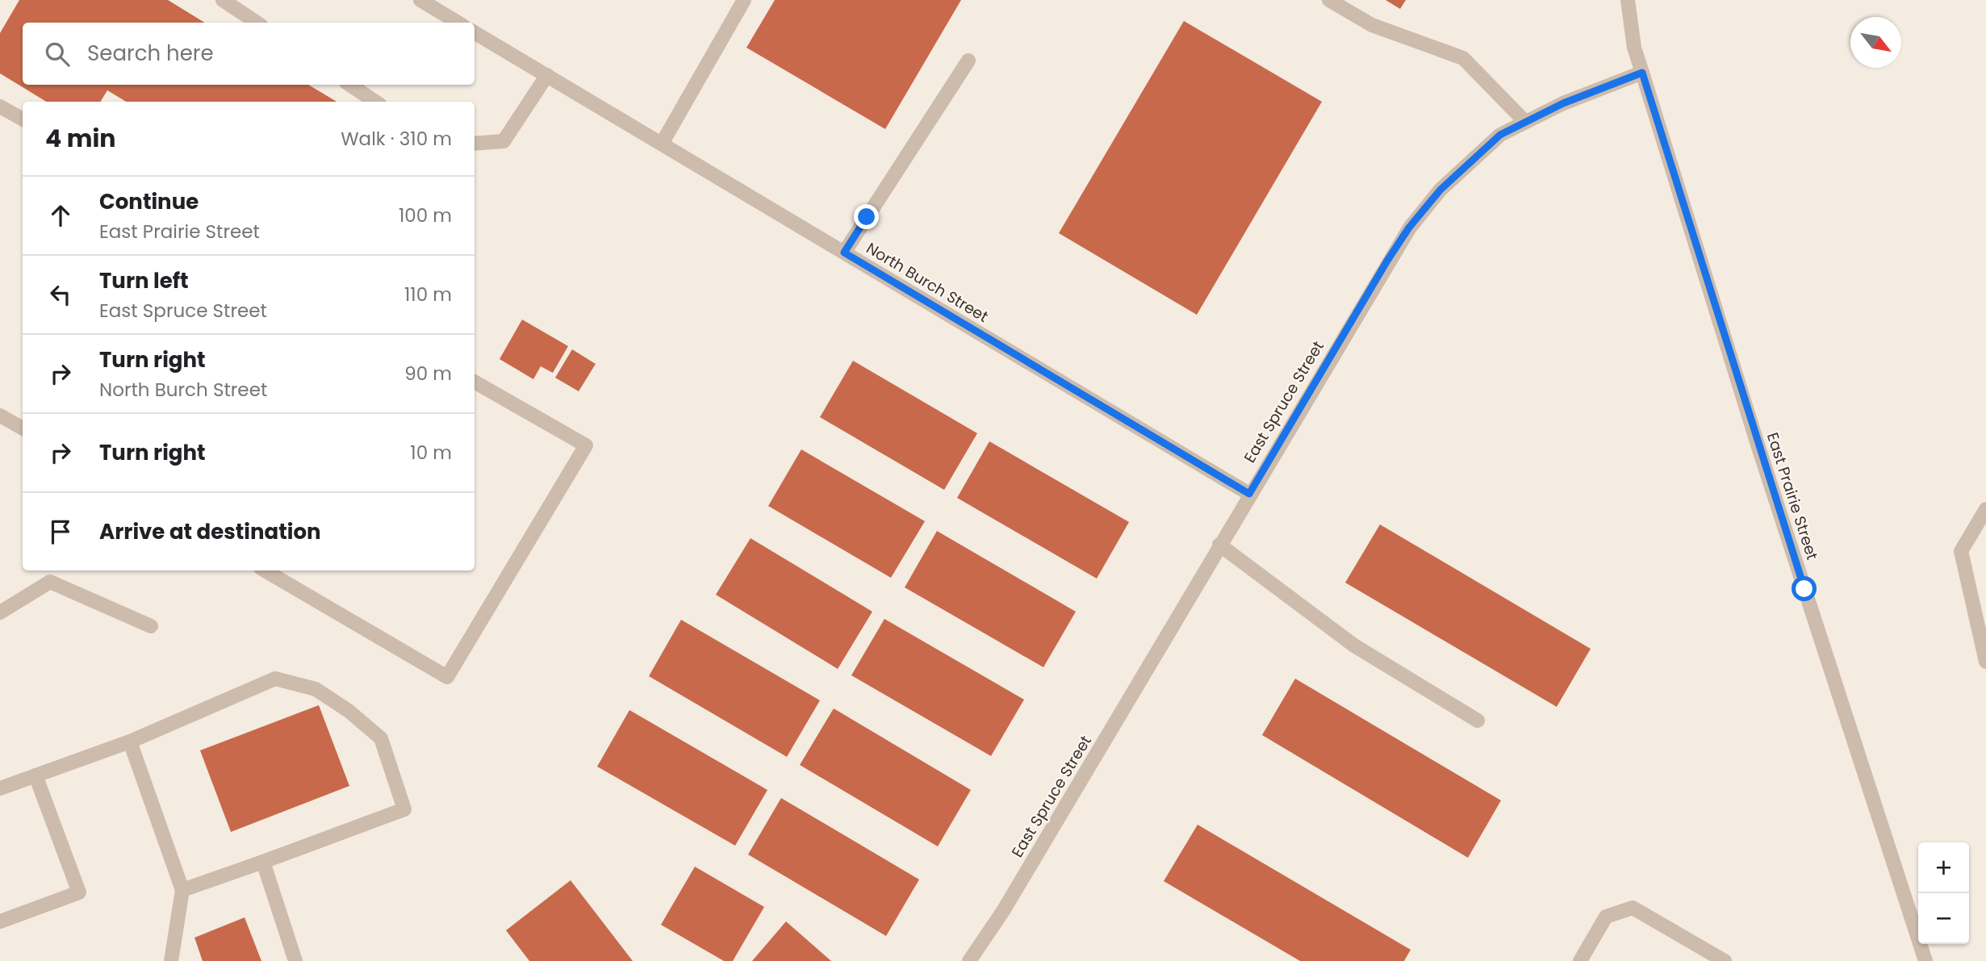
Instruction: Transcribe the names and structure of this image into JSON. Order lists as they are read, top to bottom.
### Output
{
  "streets": {
    "street": ["North Burch Street", "East Spruce Street", "East Prairie Street"]
  },
  "crossings": [
    ["North Burch Street", "East Spruce Street"],
    ["East Spruce Street", "East Prairie Street"]
  ],
  "north": "bottom right",
  "page": {
    "search": "Search here",
    "heading": ["4 min", "Walk · 310 m"],
    "list": [
      ["Continue", "East Prairie Street", "100 m"],
      ["Turn left", "East Spruce Street", "110 m"],
      ["Turn right", "North Burch Street", "90 m"],
      ["Turn right", "10 m"],
      "Arrive at destination"
    ],
    "map_buttons": ["+", "−"]
  }
}
